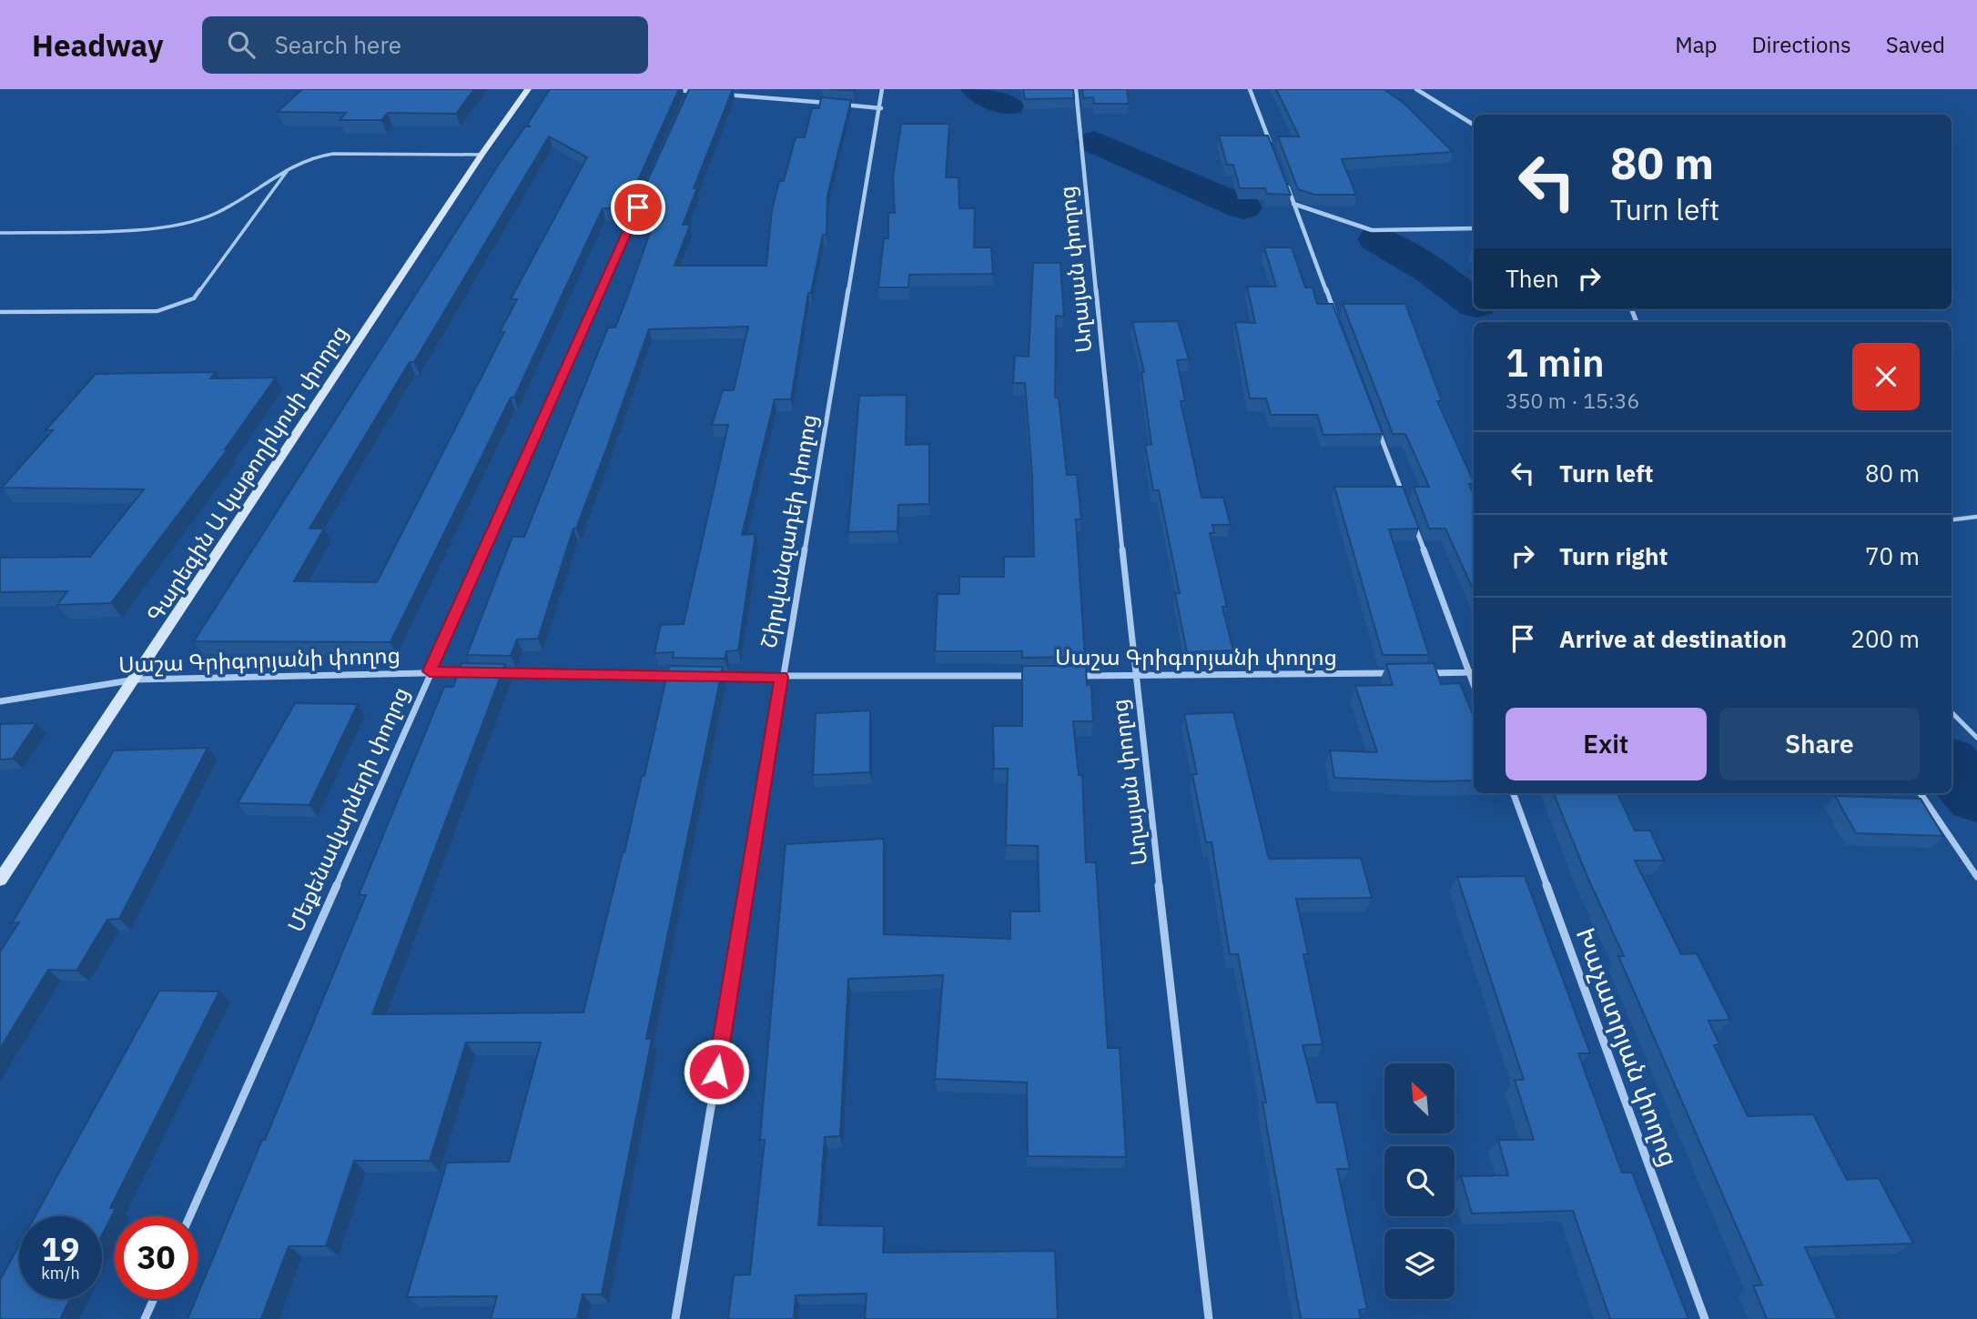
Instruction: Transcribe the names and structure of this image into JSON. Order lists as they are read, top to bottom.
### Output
{
  "streets": {
    "street": [
      "Աղայան փողոց",
      "Գարեգին Ա կաթողիկոսի փողոց",
      "Շիրվանզադեի փողոց",
      "Սաշա Գրիգորյանի փողոց",
      "Մեքենավարների փողոց",
      "Խաչատրյան փողոց"
    ]
  },
  "crossings": [
    ["Աղայան փողոց", "Սաշա Գրիգորյանի փողոց"],
    ["Գարեգին Ա կաթողիկոսի փողոց", "Սաշա Գրիգորյանի փողոց"],
    ["Շիրվանզադեի փողոց", "Սաշա Գրիգորյանի փողոց"],
    ["Սաշա Գրիգորյանի փողոց", "Մեքենավարների փողոց"]
  ],
  "north": "top left",
  "page": {
    "header": "Headway",
    "search": "Search here",
    "nav": ["Map", "Directions", "Saved"],
    "turn": ["80 m", "Turn left"],
    "then": "Then",
    "heading": ["1 min", "350 m · 15:36"],
    "list": [
      {
        "name": "Turn left",
        "value": "80 m"
      },
      {
        "name": "Turn right",
        "value": "70 m"
      },
      {
        "name": "Arrive at destination",
        "value": "200 m"
      }
    ],
    "buttons": ["Exit", "Share"],
    "speed": "19 km/h",
    "limit": "30"
  }
}
